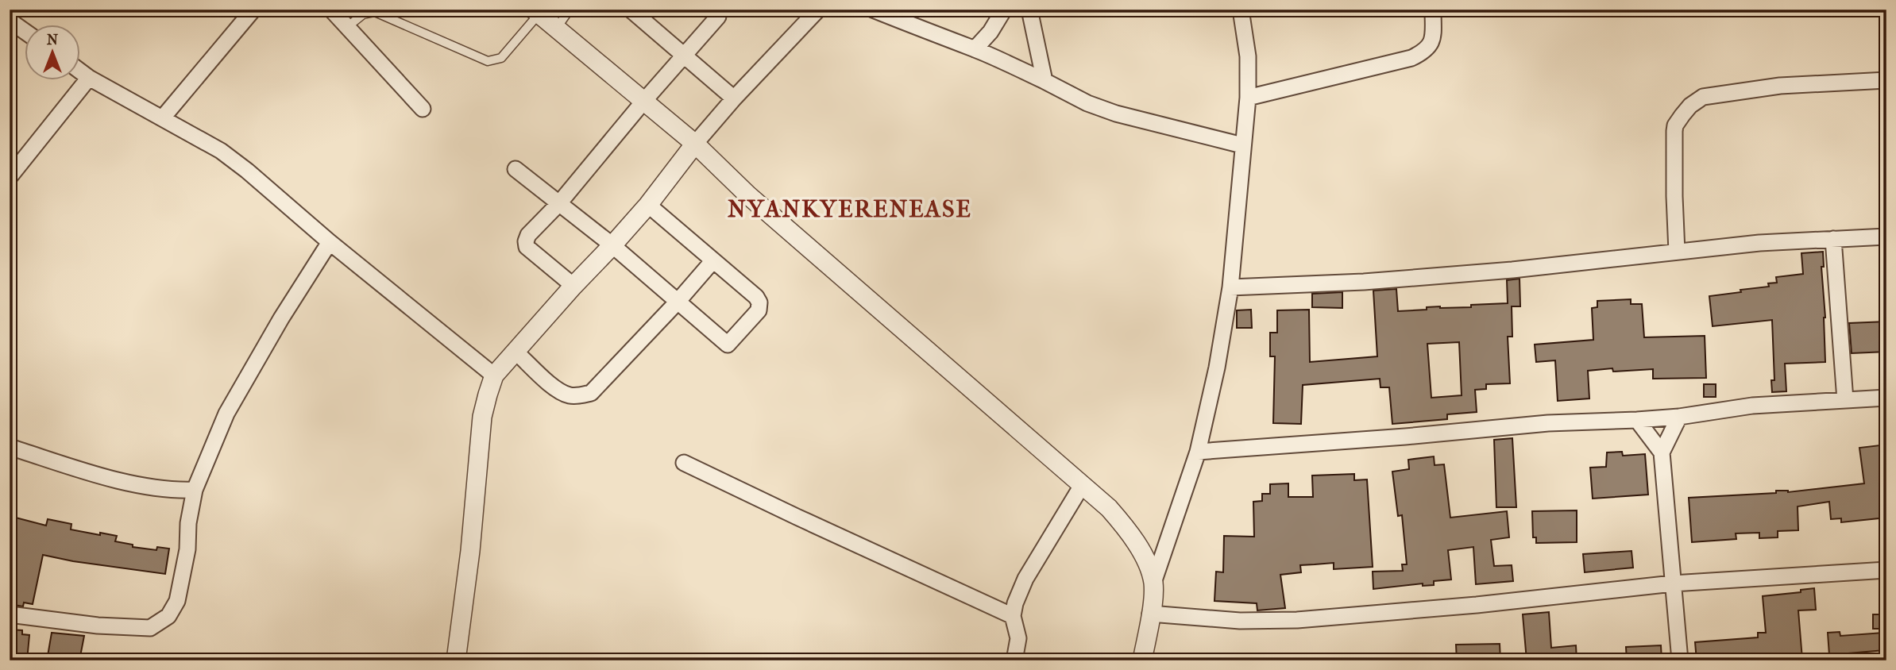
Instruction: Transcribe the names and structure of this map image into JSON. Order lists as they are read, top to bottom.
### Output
{
  "districts": ["NYANKYERENEASE"],
  "north": "top"
}
